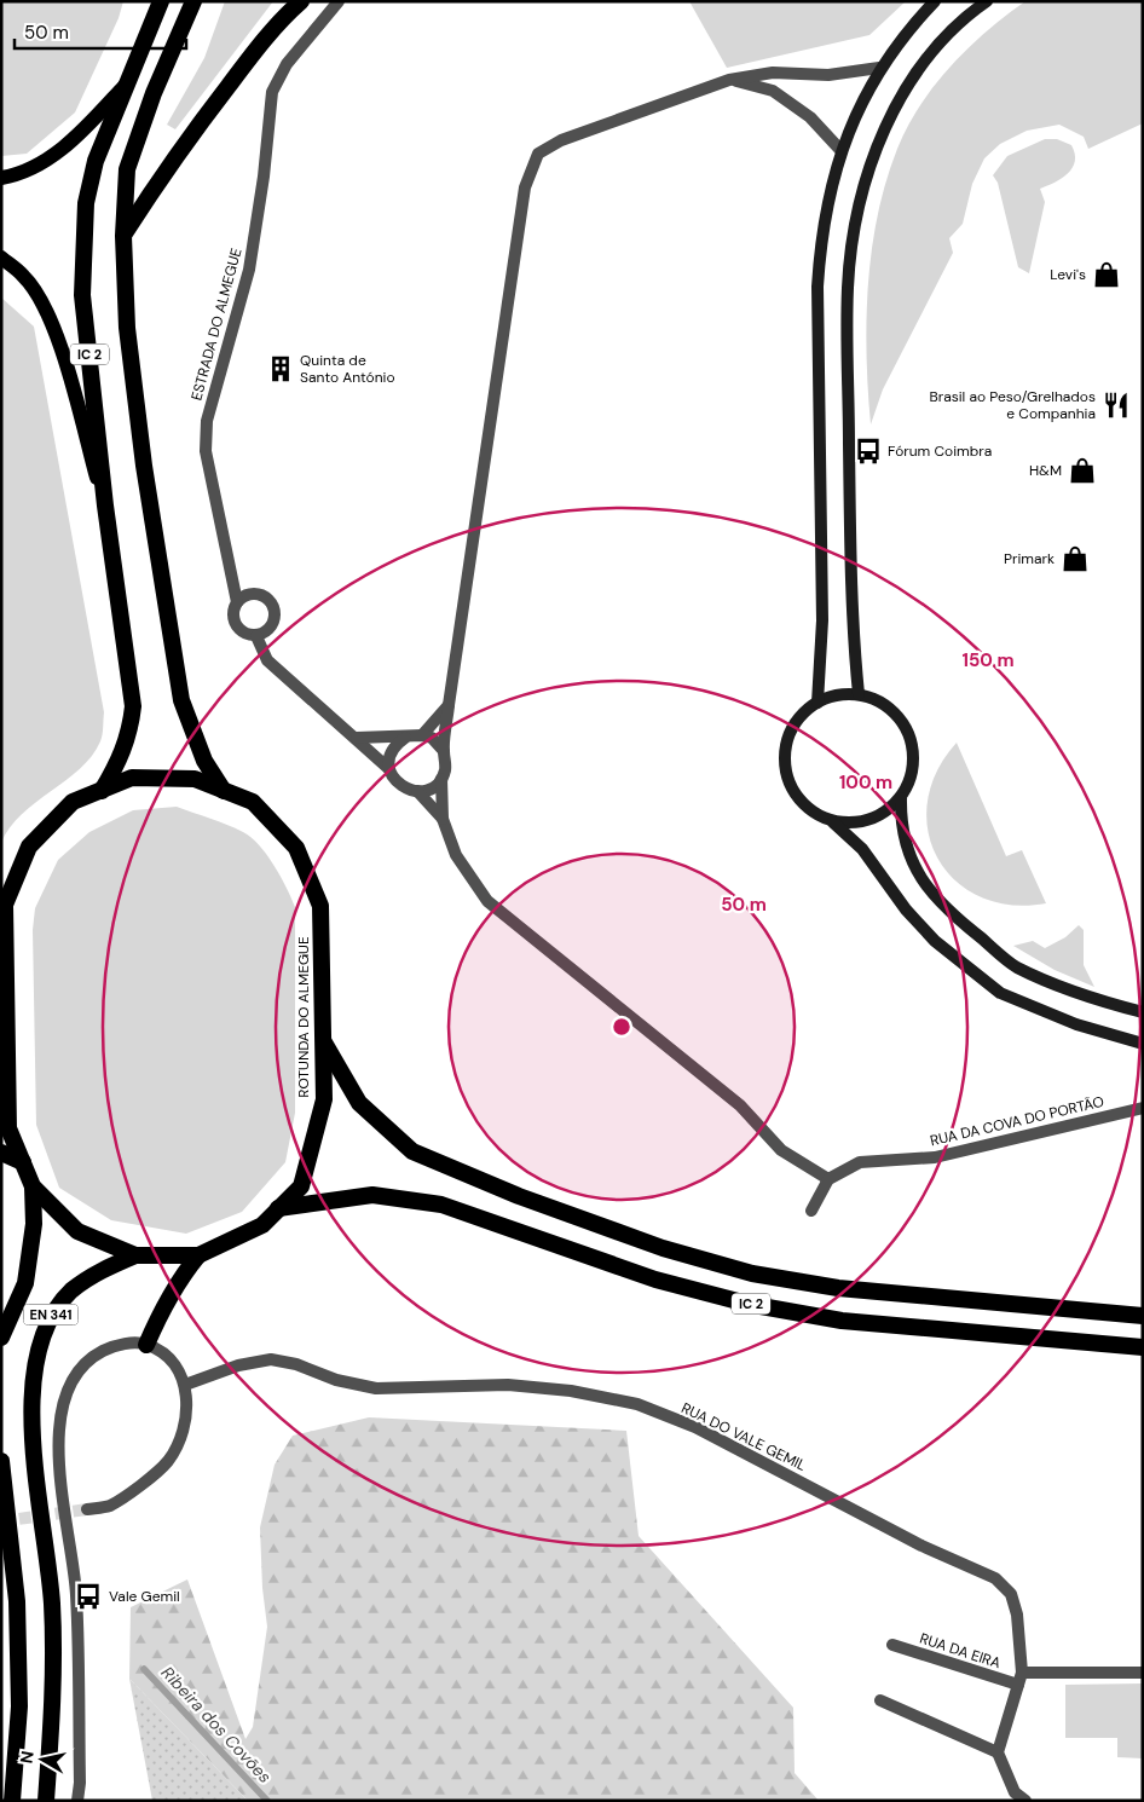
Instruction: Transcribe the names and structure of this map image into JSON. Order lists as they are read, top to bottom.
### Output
{
  "streets": {
    "highway": ["IC 2", "ROTUNDA DO ALMEGUE", "EN 341"],
    "street": [
      "ESTRADA DO ALMEGUE",
      "RUA DA COVA DO PORTÃO",
      "RUA DO VALE GEMIL",
      "RUA DA EIRA"
    ]
  },
  "crossings": [
    ["IC 2", "ROTUNDA DO ALMEGUE"],
    ["ROTUNDA DO ALMEGUE", "EN 341"],
    ["RUA DO VALE GEMIL", "RUA DA EIRA"]
  ],
  "water": ["Ribeira dos Covões"],
  "places": {
    "shop": ["Levi's", "H&M", "Primark"],
    "building": ["Quinta de Santo António"],
    "restaurant": ["Brasil ao Peso/Grelhados e Companhia"],
    "bus stop": ["Fórum Coimbra", "Vale Gemil"]
  },
  "scale_bar": "50 m",
  "north": "left",
  "rings": ["150 m", "100 m", "50 m"]
}
